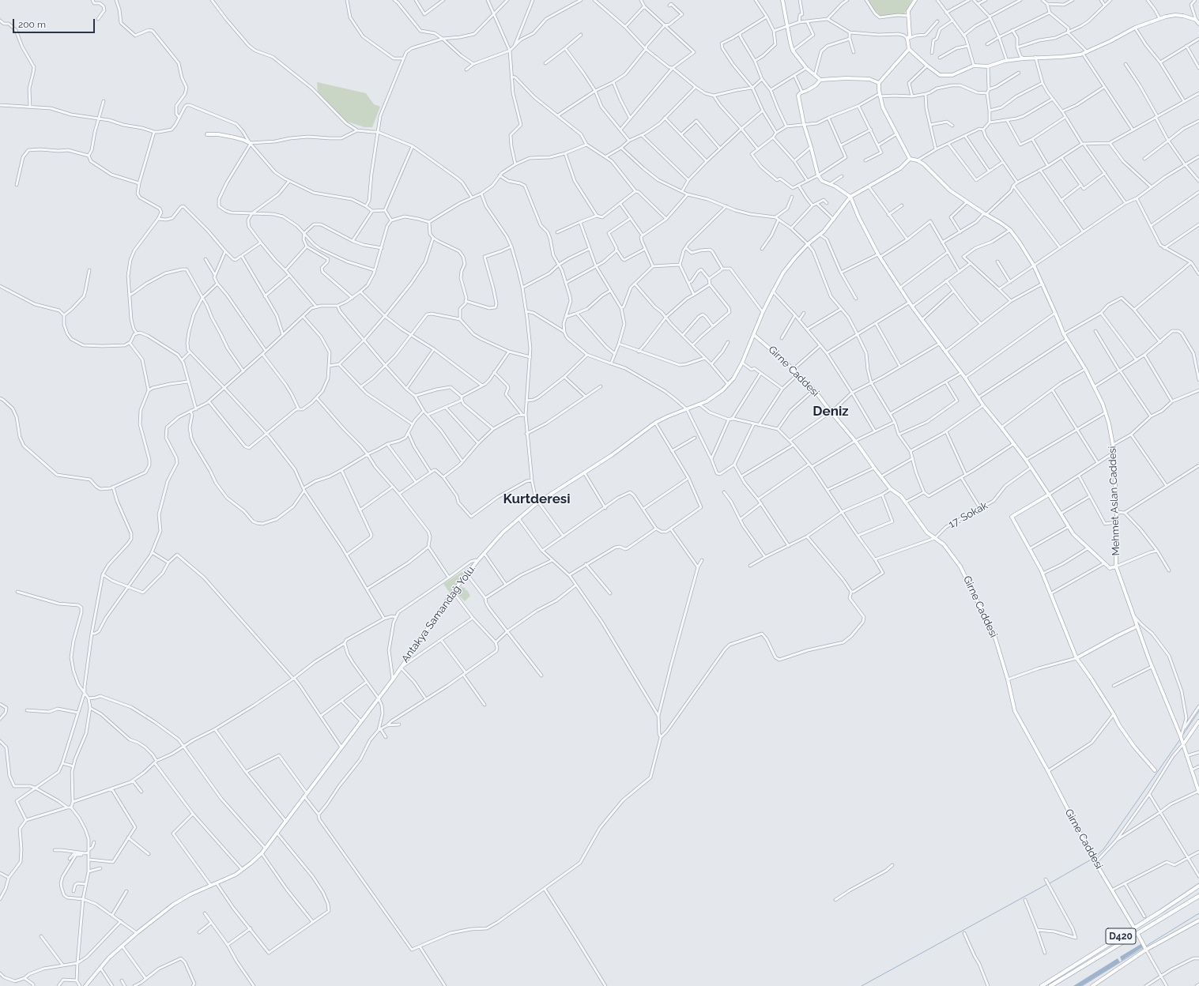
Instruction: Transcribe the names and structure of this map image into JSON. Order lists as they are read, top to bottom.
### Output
{
  "streets": {
    "main road": ["D420"],
    "street": [
      "Girne Caddesi",
      "Mehmet Aslan Caddesi",
      "17. Sokak",
      "Antakya Samandağ Yolu."
    ]
  },
  "crossings": [
    ["Girne Caddesi", "17. Sokak"],
    ["Girne Caddesi", "Antakya Samandağ Yolu."],
    ["Girne Caddesi", "D420"],
    ["Mehmet Aslan Caddesi", "Antakya Samandağ Yolu."]
  ],
  "districts": ["Deniz", "Kurtderesi"],
  "scale_bar": "200 m"
}
